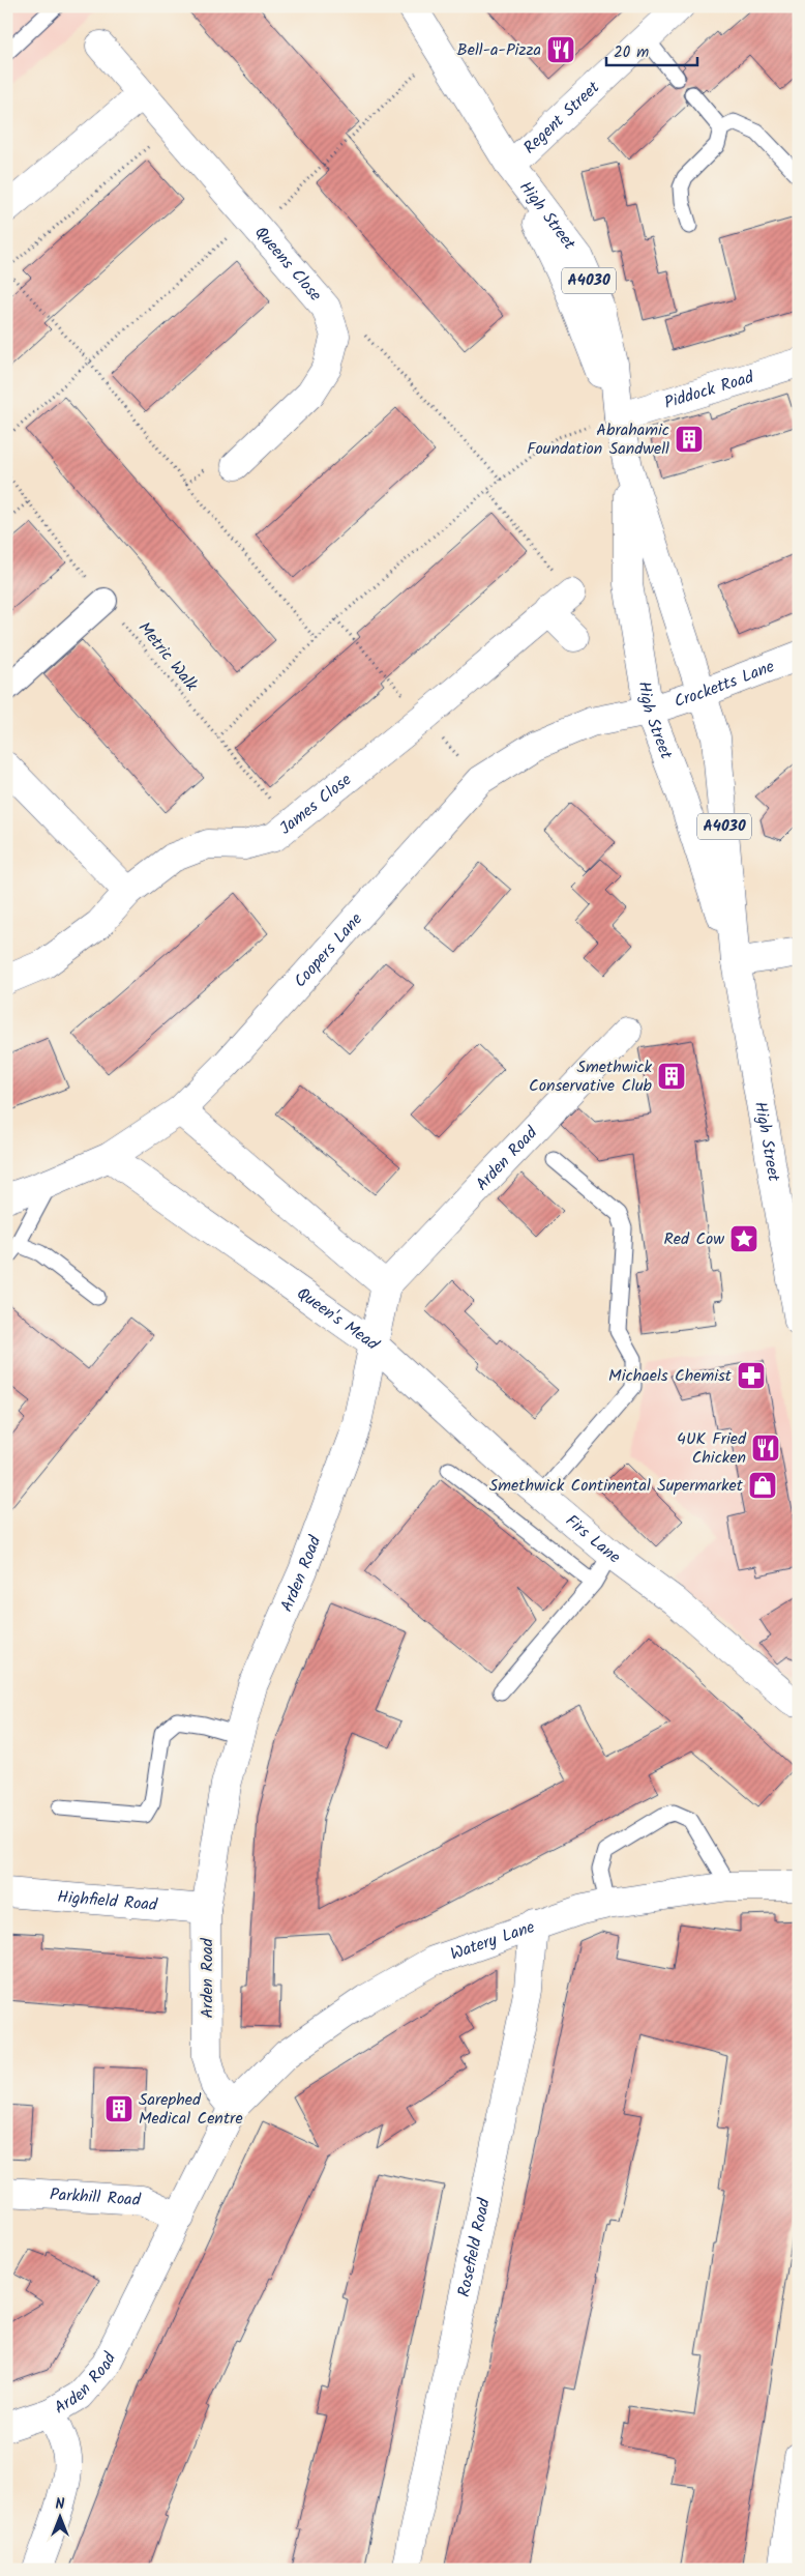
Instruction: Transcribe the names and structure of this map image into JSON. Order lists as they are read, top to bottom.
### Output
{
  "streets": {
    "street": [
      "Regent Street",
      "High Street",
      "Queens Close",
      "A4030",
      "Piddock Road",
      "Crocketts Lane",
      "James Close",
      "Coopers Lane",
      "Arden Road",
      "Queen's Mead",
      "Firs Lane",
      "Highfield Road",
      "Watery Lane",
      "Parkhill Road",
      "Rosefield Road"
    ],
    "path": ["Metric Walk"]
  },
  "crossings": [
    ["Regent Street", "High Street"],
    ["High Street", "Piddock Road"],
    ["High Street", "Crocketts Lane"],
    ["High Street", "Coopers Lane"],
    ["Metric Walk", "James Close"],
    ["Crocketts Lane", "Coopers Lane"],
    ["Coopers Lane", "Queen's Mead"],
    ["Arden Road", "Queen's Mead"],
    ["Arden Road", "Firs Lane"],
    ["Arden Road", "Highfield Road"],
    ["Arden Road", "Watery Lane"],
    ["Arden Road", "Parkhill Road"],
    ["Queen's Mead", "Firs Lane"],
    ["Watery Lane", "Rosefield Road"]
  ],
  "places": {
    "restaurant": ["Bell-a-Pizza", "4UK Fried Chicken"],
    "building": ["Abrahamic Foundation Sandwell", "Smethwick Conservative Club", "Sarephed Medical Centre"],
    "place": ["Red Cow"],
    "pharmacy": ["Michaels Chemist"],
    "shop": ["Smethwick Continental Supermarket"]
  },
  "scale_bar": "20 m",
  "north": "top"
}
